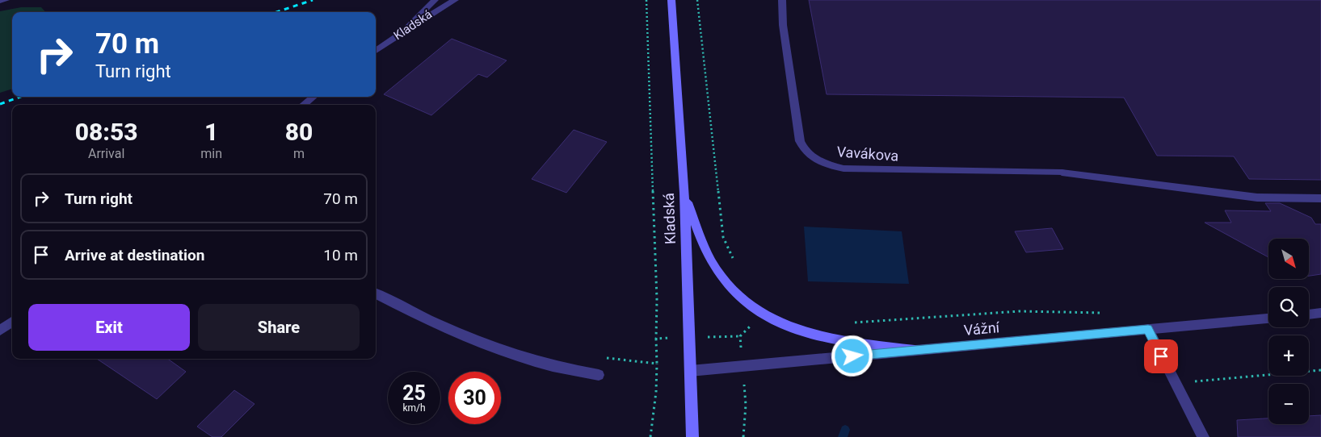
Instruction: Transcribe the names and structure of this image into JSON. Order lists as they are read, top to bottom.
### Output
{
  "streets": {
    "main road": ["Kladská"],
    "street": ["Vavákova", "Vážní"]
  },
  "crossings": [
    ["Kladská", "Vážní"]
  ],
  "north": "bottom right",
  "page": {
    "turn": ["70 m", "Turn right"],
    "eta": [
      "08:53",
      "Arrival",
      "1",
      "min",
      "80",
      "m"
    ],
    "list": [
      {
        "name": "Turn right",
        "value": "70 m"
      },
      {
        "name": "Arrive at destination",
        "value": "10 m"
      }
    ],
    "map_buttons": ["+", "−"],
    "buttons": ["Exit", "Share"],
    "speed": "25 km/h",
    "limit": "30"
  }
}
